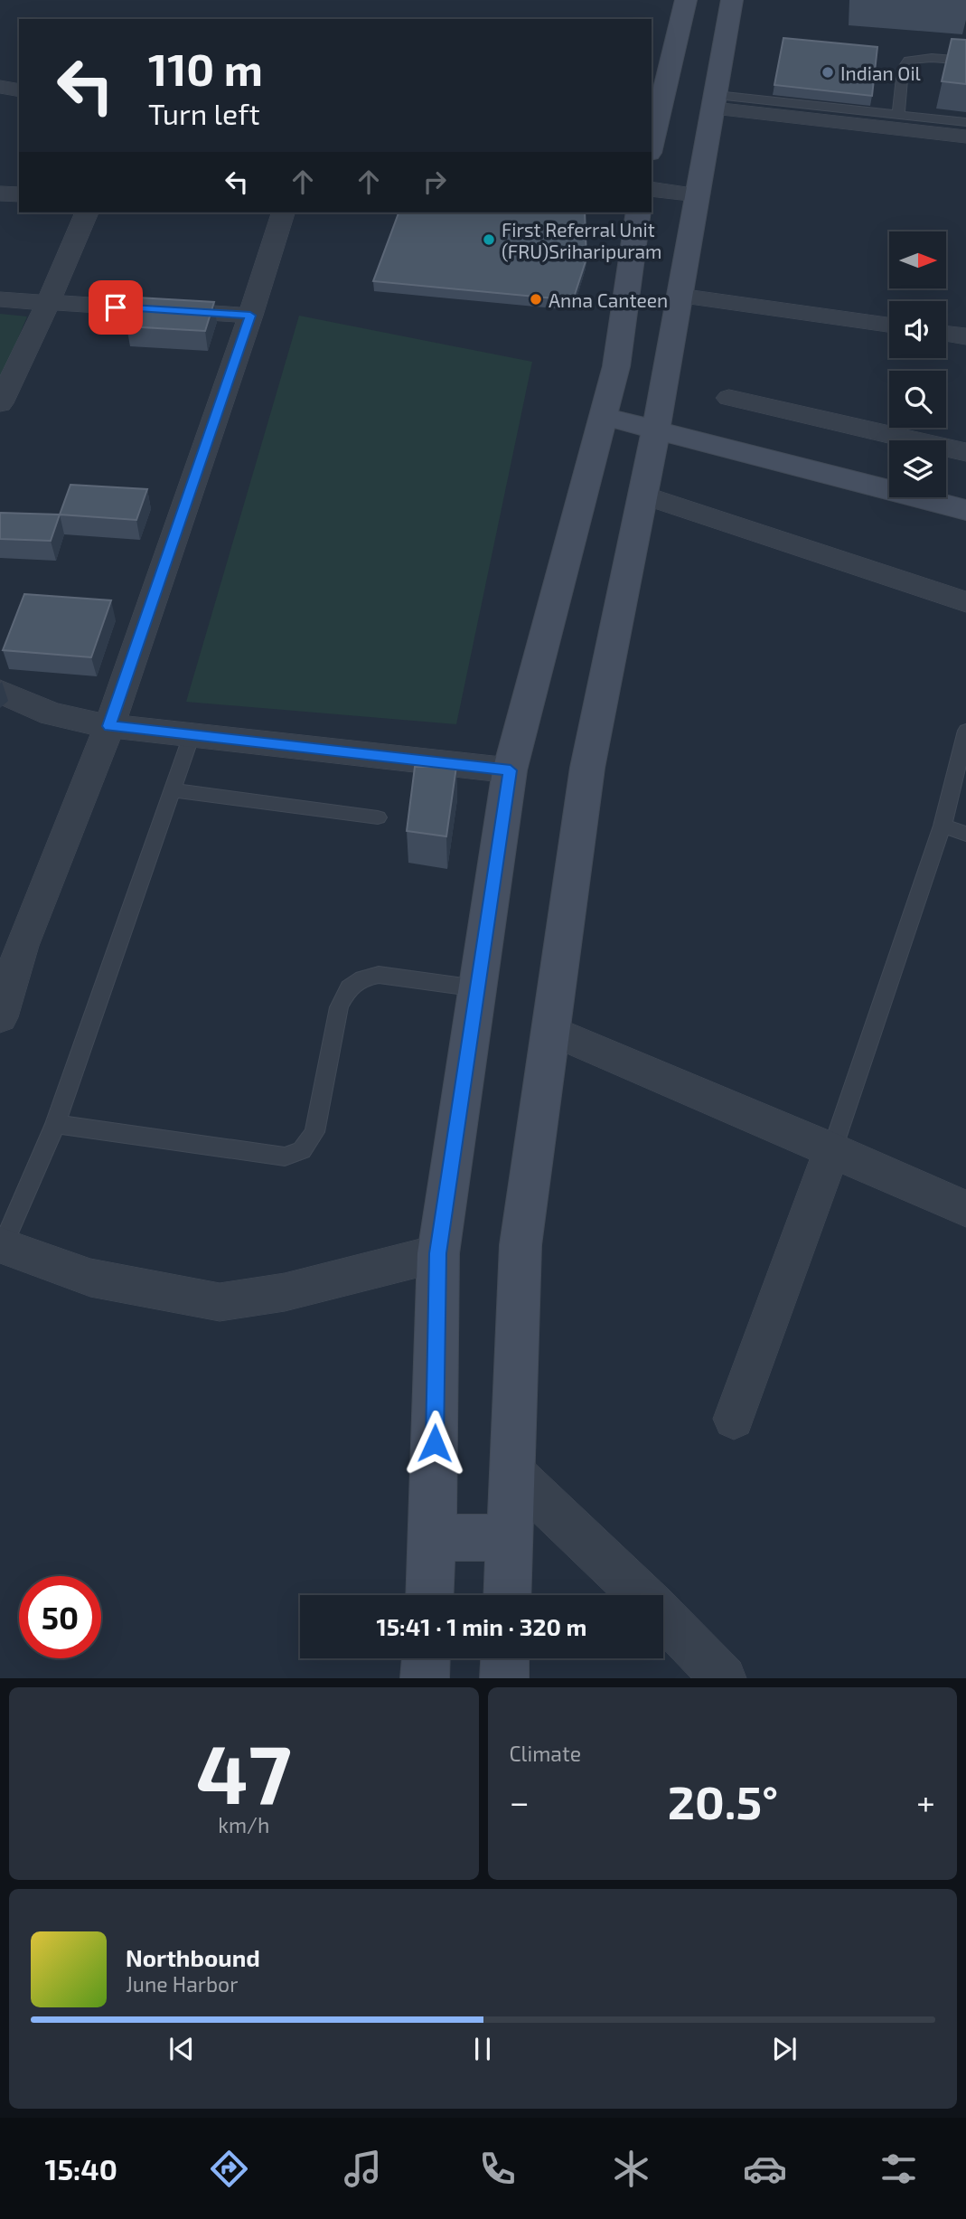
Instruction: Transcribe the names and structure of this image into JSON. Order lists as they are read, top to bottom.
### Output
{
  "places": ["Indian Oil", "First Referral Unit (FRU)Sriharipuram", "Anna Canteen"],
  "north": "right",
  "page": {
    "turn": ["110 m", "Turn left"],
    "limit": "50",
    "trip": "15:41 · 1 min · 320 m",
    "tile": [
      ["47", "km/h"],
      "Climate"
    ],
    "heat": ["−", "20.5°", "+"],
    "song": ["Northbound", "June Harbor"],
    "tabs": "15:40"
  }
}
